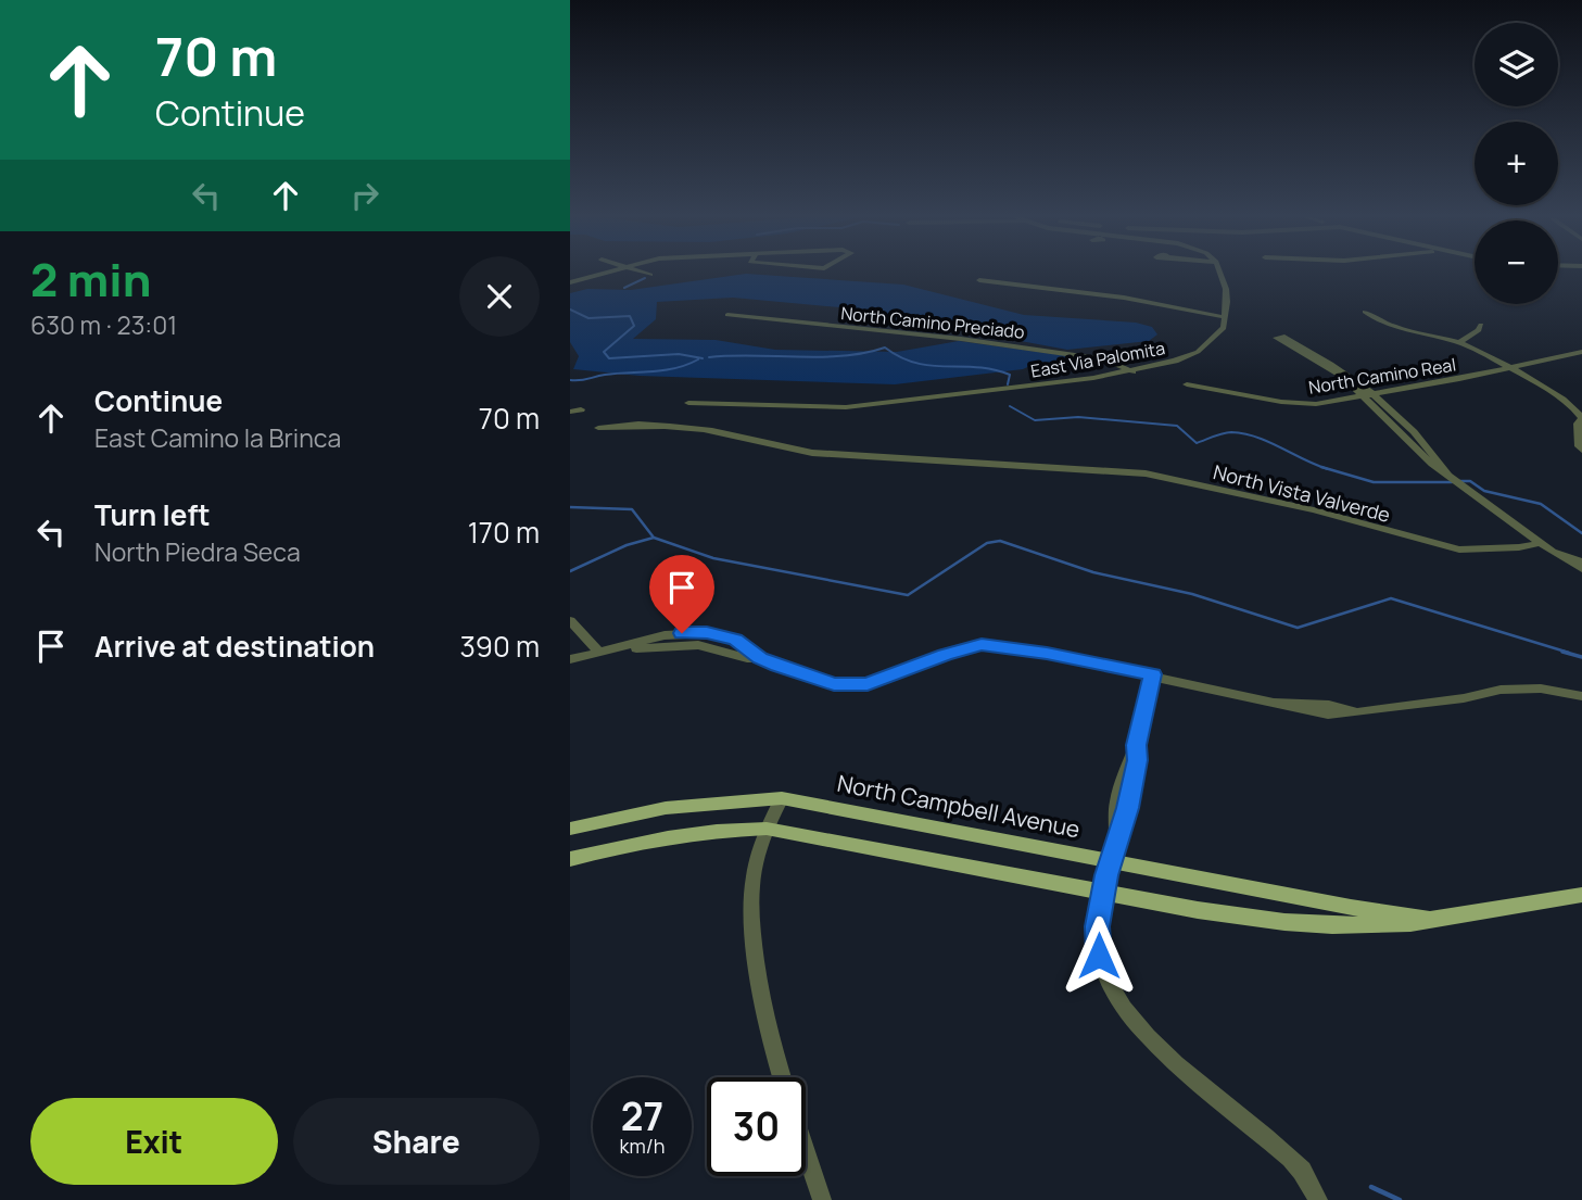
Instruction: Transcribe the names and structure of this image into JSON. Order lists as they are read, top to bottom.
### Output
{
  "streets": {
    "main road": ["North Campbell Avenue"],
    "street": [
      "North Camino Preciado",
      "East Via Palomita",
      "North Camino Real",
      "North Vista Valverde"
    ]
  },
  "crossings": [
    ["North Camino Preciado", "East Via Palomita"]
  ],
  "page": {
    "turn": ["70 m", "Continue"],
    "map_buttons": ["+", "−"],
    "heading": ["2 min", "630 m · 23:01"],
    "list": [
      {
        "name": "Continue",
        "note": "East Camino la Brinca",
        "value": "70 m"
      },
      {
        "name": "Turn left",
        "note": "North Piedra Seca",
        "value": "170 m"
      },
      {
        "name": "Arrive at destination",
        "value": "390 m"
      }
    ],
    "speed": "27 km/h",
    "limit": "30",
    "buttons": ["Exit", "Share"]
  }
}
